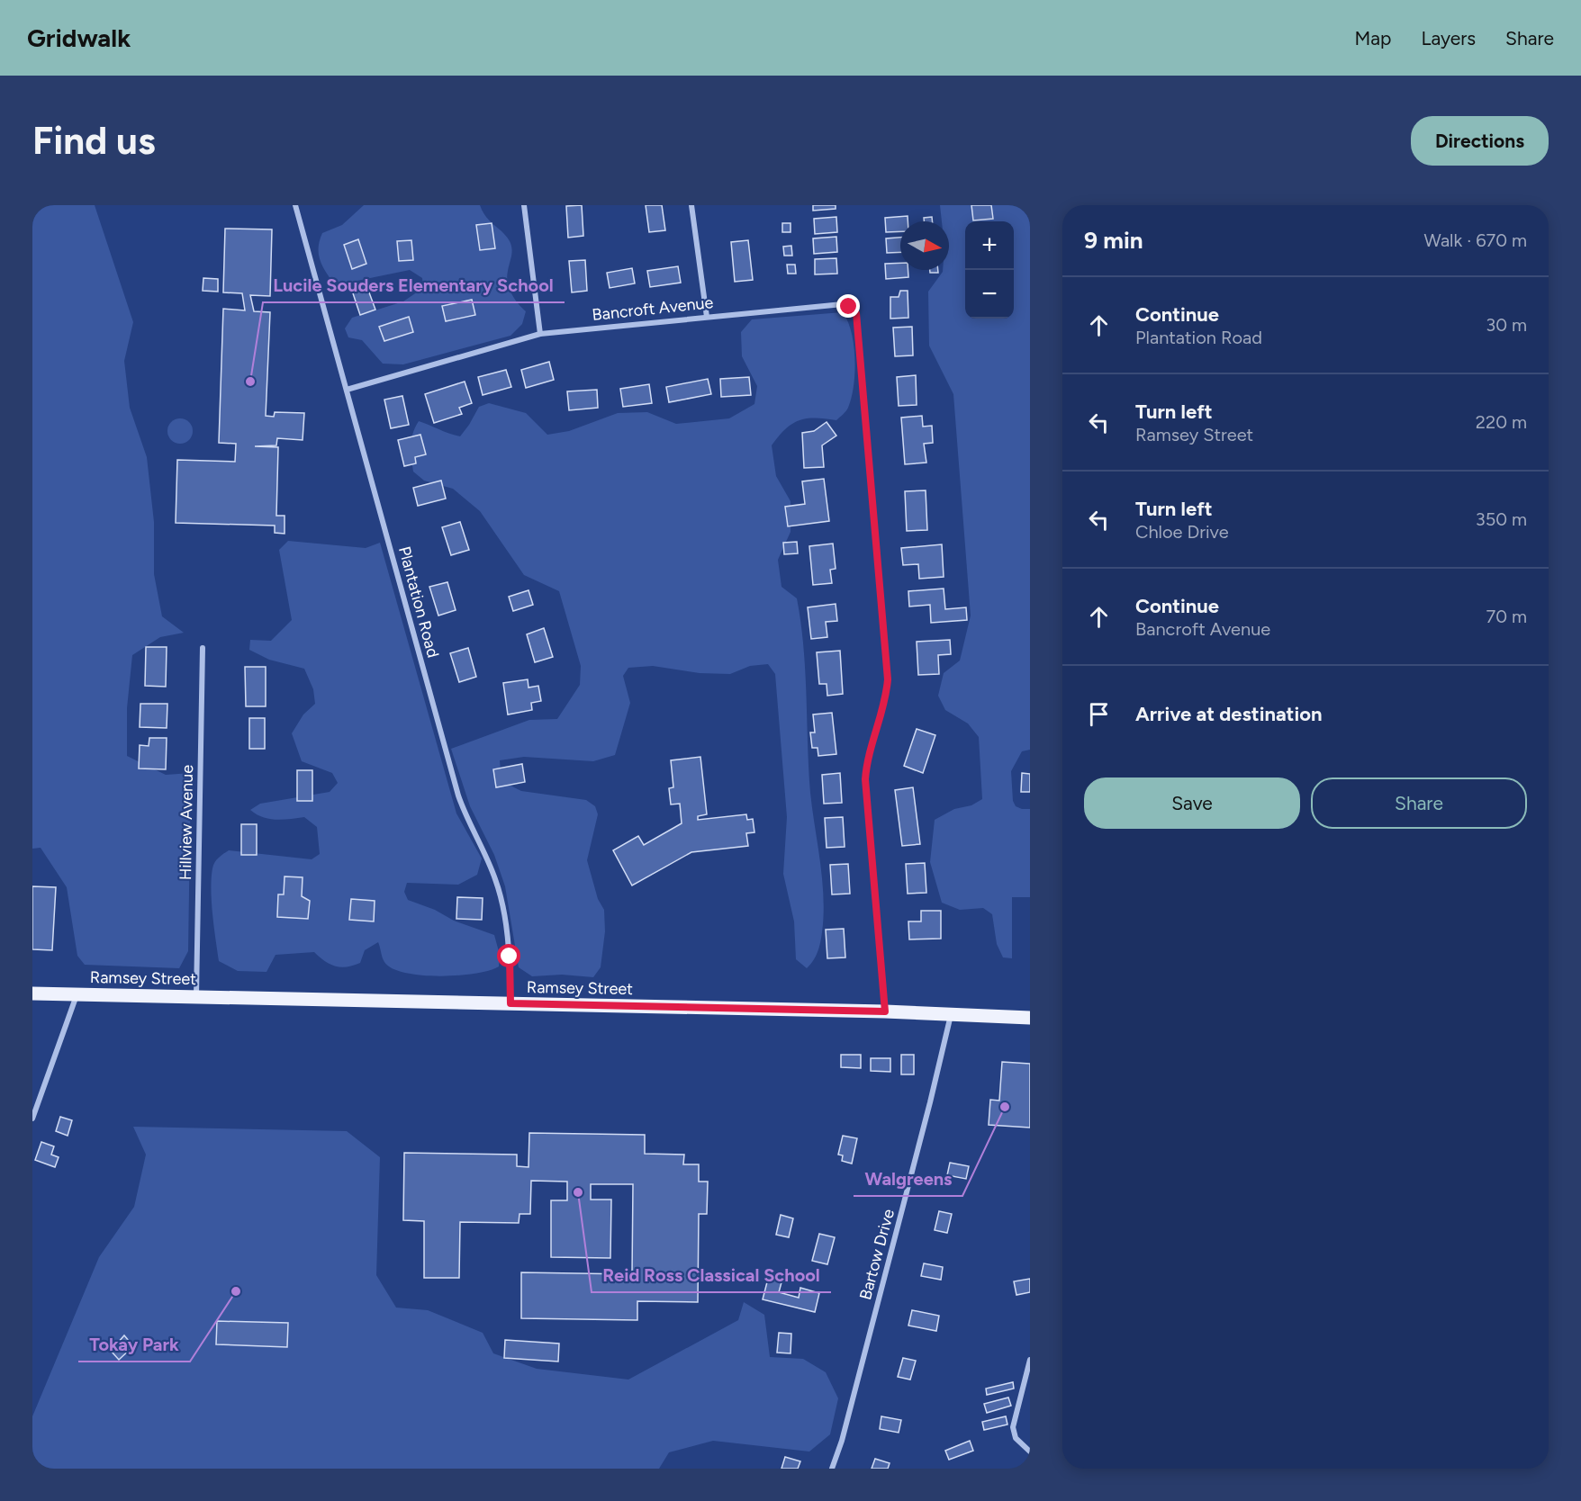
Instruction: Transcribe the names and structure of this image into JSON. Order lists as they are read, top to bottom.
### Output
{
  "streets": {
    "main road": ["Ramsey Street"],
    "street": [
      "Bancroft Avenue",
      "Plantation Road",
      "Hillview Avenue",
      "Bartow Drive"
    ]
  },
  "crossings": [
    ["Bancroft Avenue", "Plantation Road"],
    ["Bancroft Avenue", "Ramsey Street"],
    ["Plantation Road", "Ramsey Street"],
    ["Hillview Avenue", "Ramsey Street"],
    ["Ramsey Street", "Bartow Drive"]
  ],
  "places": [
    "Lucile Souders Elementary School",
    "Walgreens",
    "Reid Ross Classical School",
    "Tokay Park"
  ],
  "north": "right",
  "page": {
    "header": "Gridwalk",
    "nav": ["Map", "Layers", "Share"],
    "buttons": [
      "Directions",
      ["Save", "Share"]
    ],
    "title": "Find us",
    "heading": ["9 min", "Walk · 670 m"],
    "map_buttons": ["+", "−"],
    "list": [
      ["Continue", "Plantation Road", "30 m"],
      ["Turn left", "Ramsey Street", "220 m"],
      ["Turn left", "Chloe Drive", "350 m"],
      ["Continue", "Bancroft Avenue", "70 m"],
      "Arrive at destination"
    ]
  }
}
